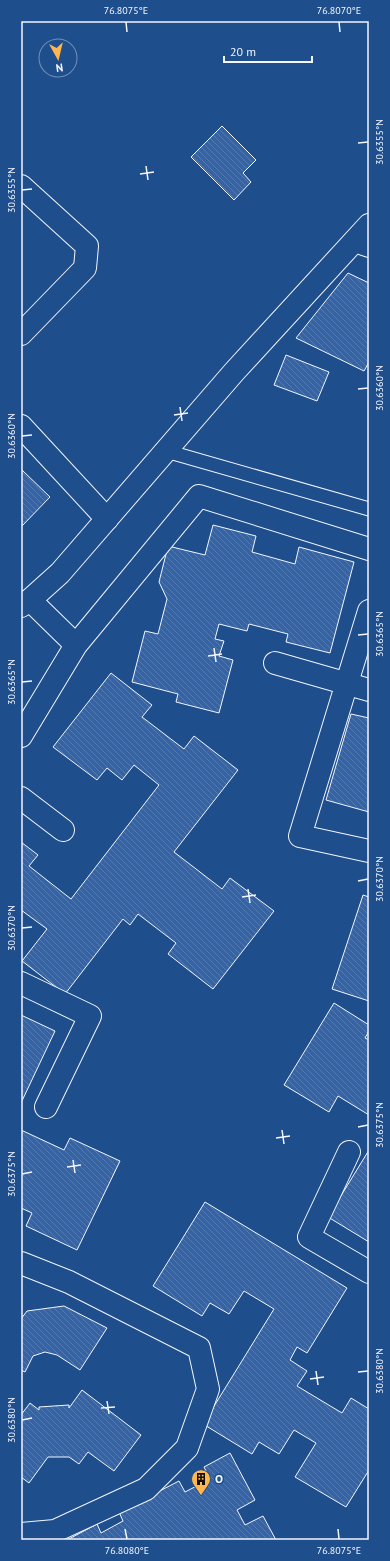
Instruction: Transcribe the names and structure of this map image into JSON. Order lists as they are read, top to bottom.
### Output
{
  "places": {
    "building": ["O"]
  },
  "scale_bar": "20 m",
  "north": "bottom",
  "coordinates": [
    "76.8075°E",
    "76.8070°E",
    "30.6355°N",
    "30.6360°N",
    "30.6365°N",
    "30.6370°N",
    "30.6375°N",
    "30.6380°N",
    "76.8080°E"
  ]
}
